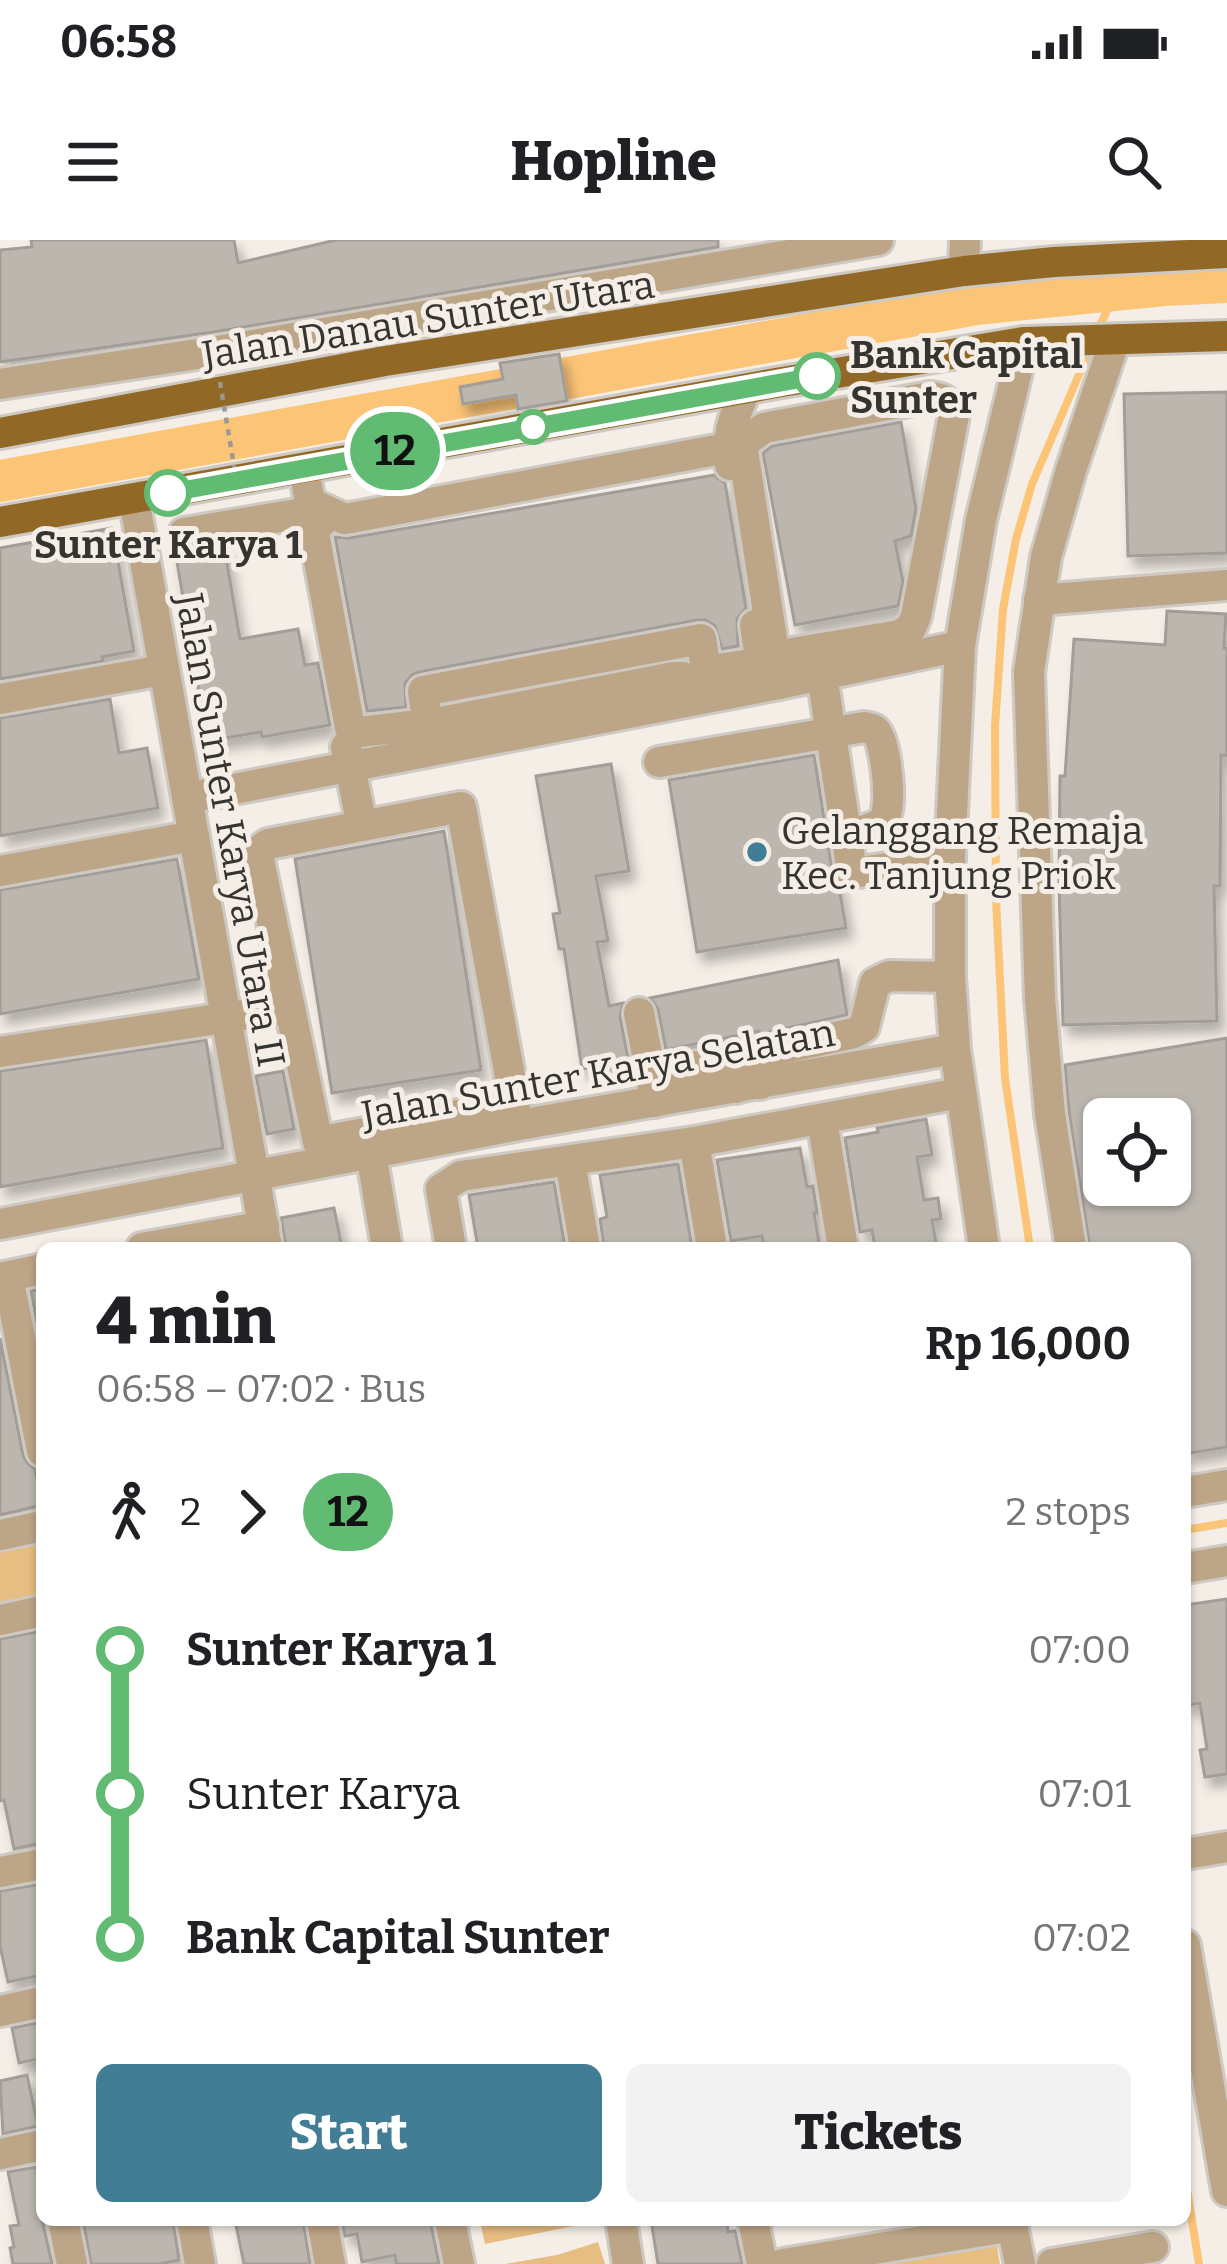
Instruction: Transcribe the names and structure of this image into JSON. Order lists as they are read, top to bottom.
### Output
{
  "streets": {
    "main road": ["Jalan Danau Sunter Utara"],
    "street": ["Jalan Sunter Karya Utara II", "Jalan Sunter Karya Selatan"]
  },
  "crossings": [
    ["Jalan Sunter Karya Utara II", "Jalan Sunter Karya Selatan"]
  ],
  "places": ["Bank Capital Sunter", "Sunter Karya 1", "Gelanggang Remaja Kec. Tanjung Priok"],
  "lines": ["bus line 12"],
  "page": {
    "status": "06:58",
    "header": "Hopline",
    "on_map": "12",
    "heading": ["4 min", "06:58 – 07:02 · Bus", "Rp 16,000"],
    "legs": ["2", "12", "2 stops"],
    "list": [
      {
        "name": "Sunter Karya 1",
        "value": "07:00"
      },
      {
        "name": "Sunter Karya",
        "value": "07:01"
      },
      {
        "name": "Bank Capital Sunter",
        "value": "07:02"
      }
    ],
    "buttons": ["Start", "Tickets"]
  }
}
